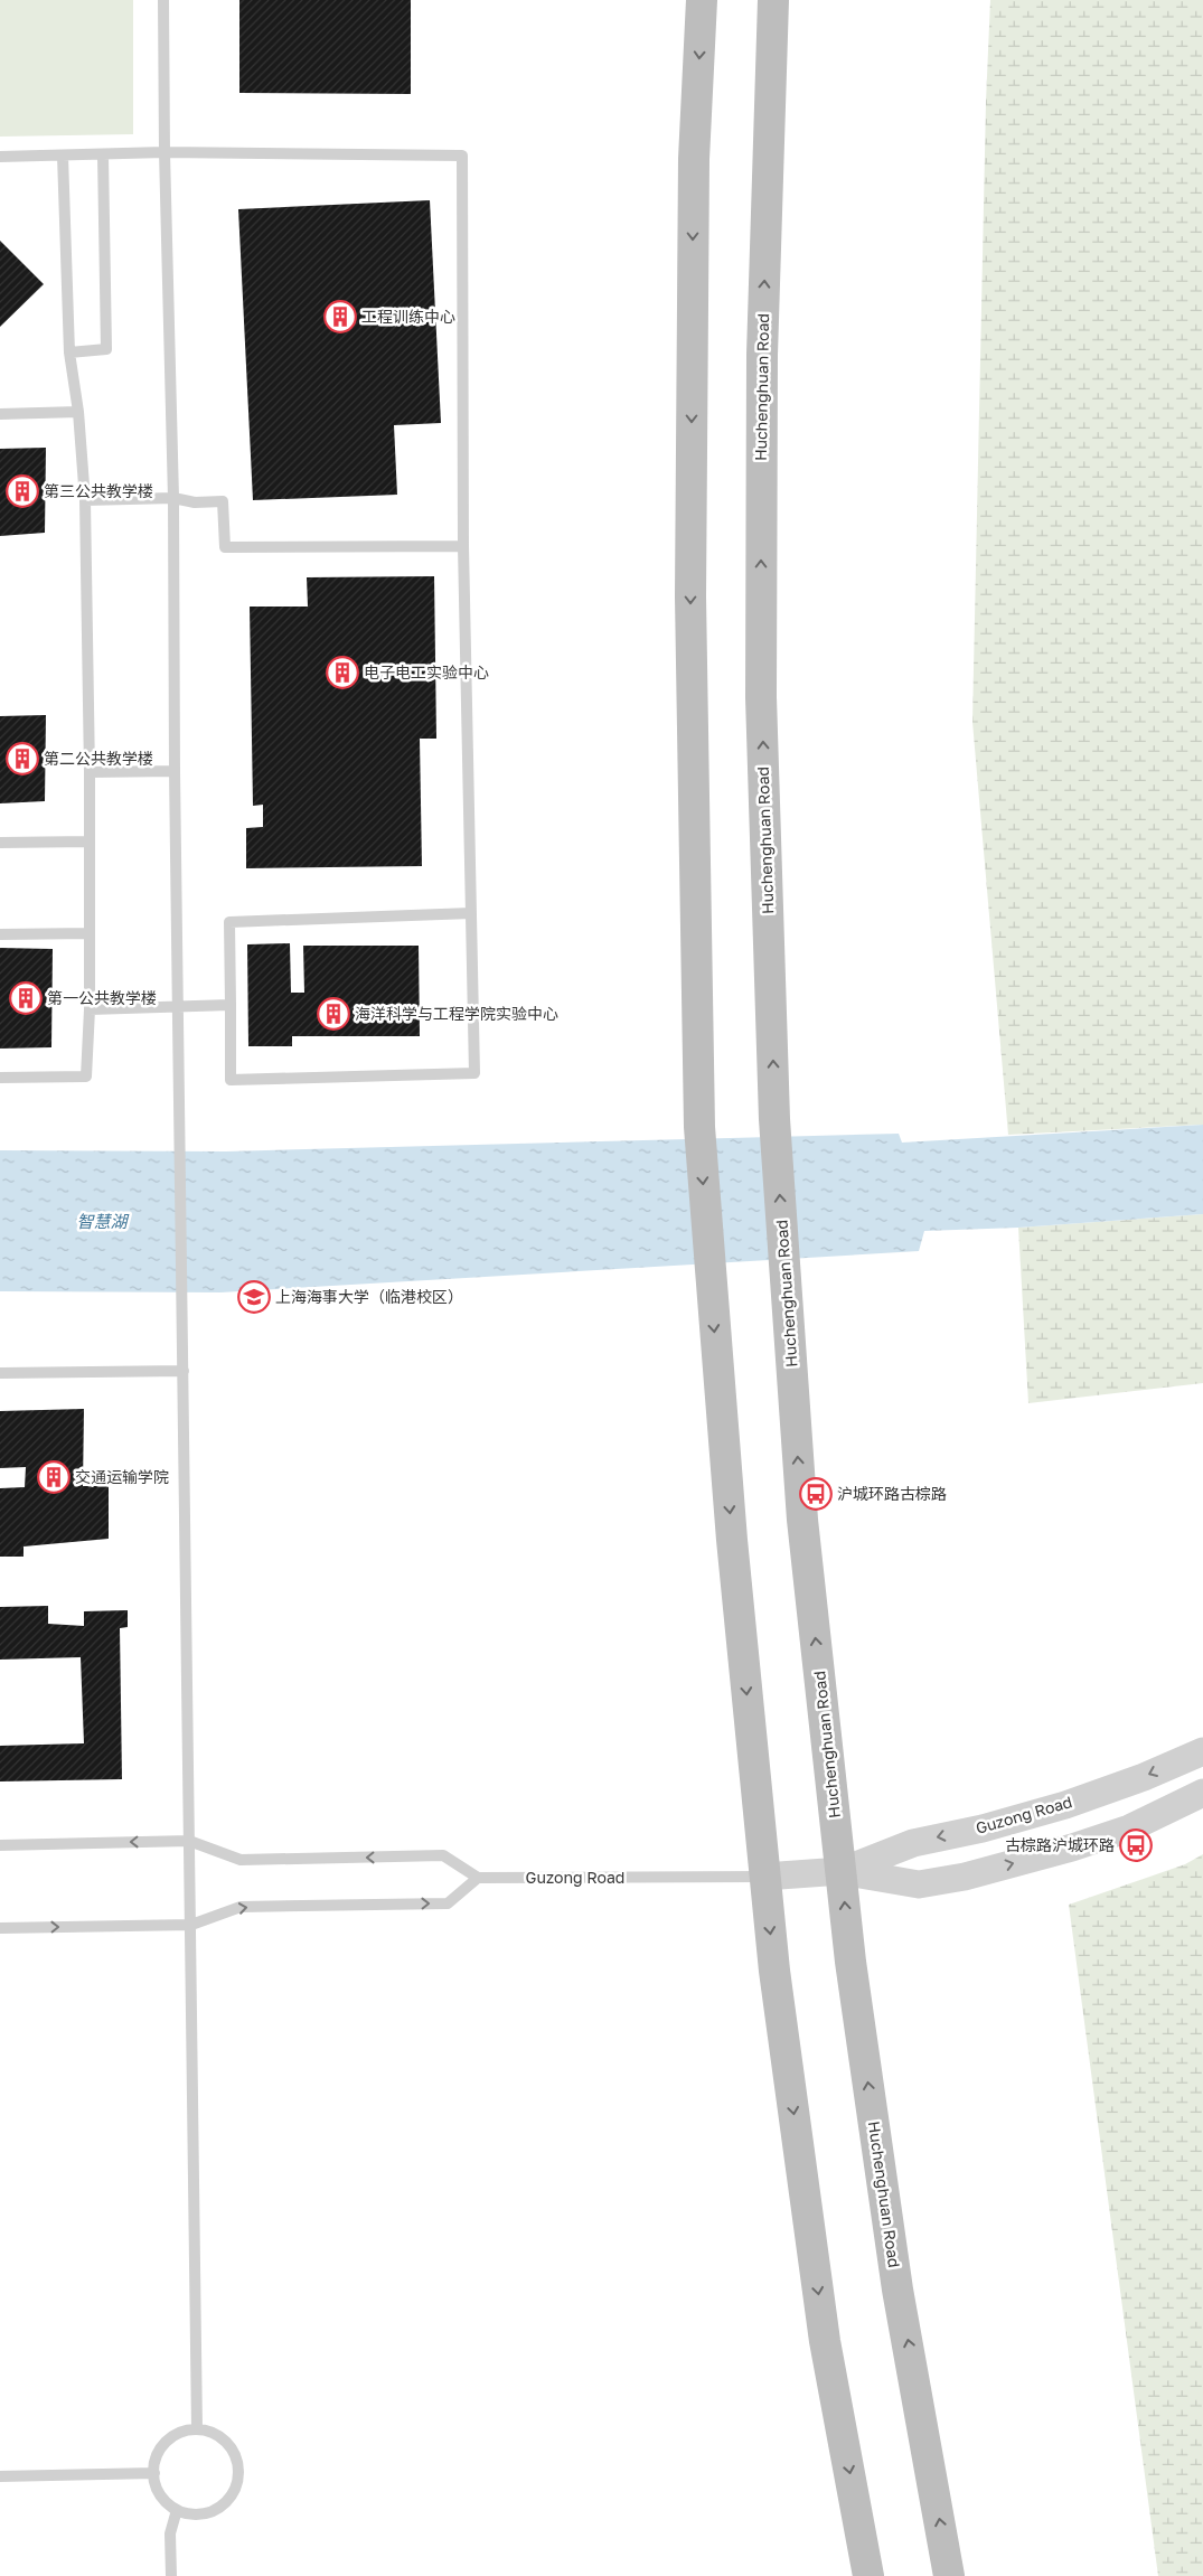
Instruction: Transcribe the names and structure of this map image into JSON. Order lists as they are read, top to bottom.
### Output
{
  "streets": {
    "main road": ["Huchenghuan Road"],
    "street": ["Guzong Road"]
  },
  "crossings": [
    ["Huchenghuan Road", "Guzong Road"]
  ],
  "water": ["智慧湖"],
  "places": {
    "building": [
      "工程训练中心",
      "第三公共教学楼",
      "电子电工实验中心",
      "第二公共教学楼",
      "第一公共教学楼",
      "海洋科学与工程学院实验中心",
      "交通运输学院"
    ],
    "school or university": ["上海海事大学（临港校区）"],
    "bus stop": ["沪城环路古棕路", "古棕路沪城环路"]
  }
}
